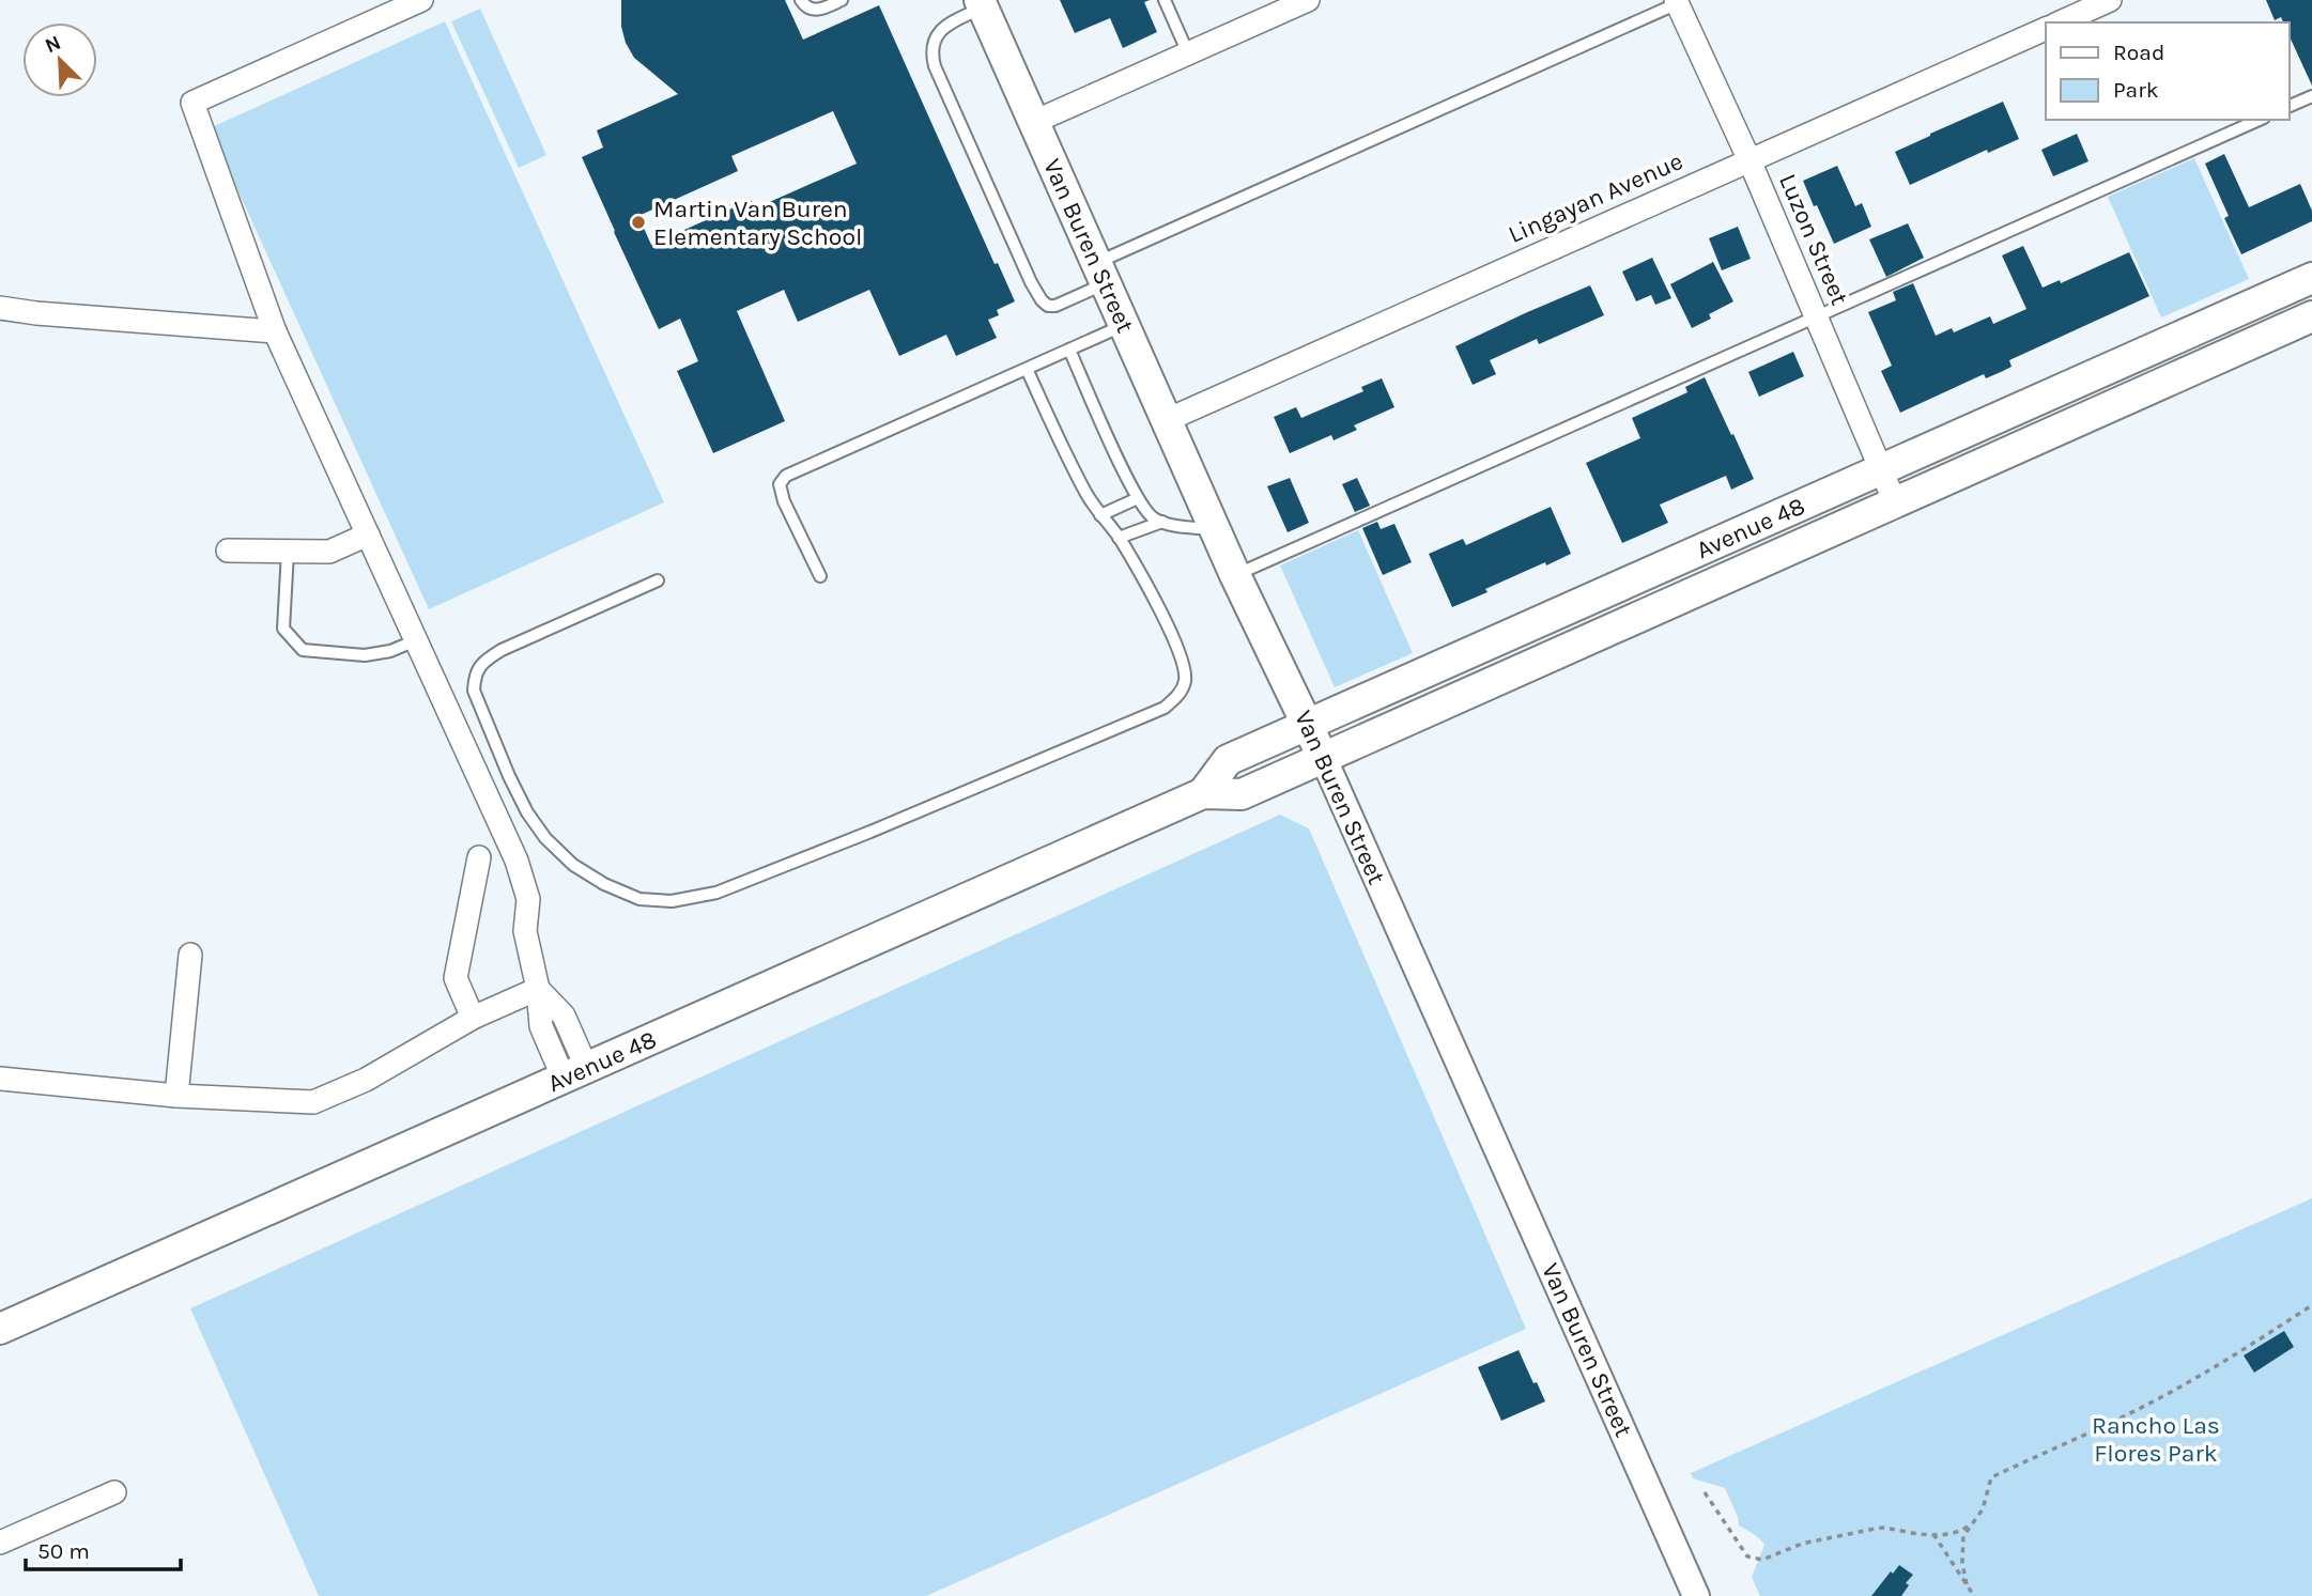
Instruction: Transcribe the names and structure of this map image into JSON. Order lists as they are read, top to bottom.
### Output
{
  "streets": {
    "main road": ["Van Buren Street", "Avenue 48"],
    "street": ["Lingayan Avenue", "Luzon Street"]
  },
  "crossings": [
    ["Lingayan Avenue", "Luzon Street"],
    ["Lingayan Avenue", "Van Buren Street"],
    ["Luzon Street", "Avenue 48"],
    ["Van Buren Street", "Avenue 48"]
  ],
  "parks": ["Rancho Las Flores Park"],
  "places": ["Martin Van Buren Elementary School"],
  "legend": ["Road", "Park"],
  "scale_bar": "50 m",
  "north": "top left"
}
